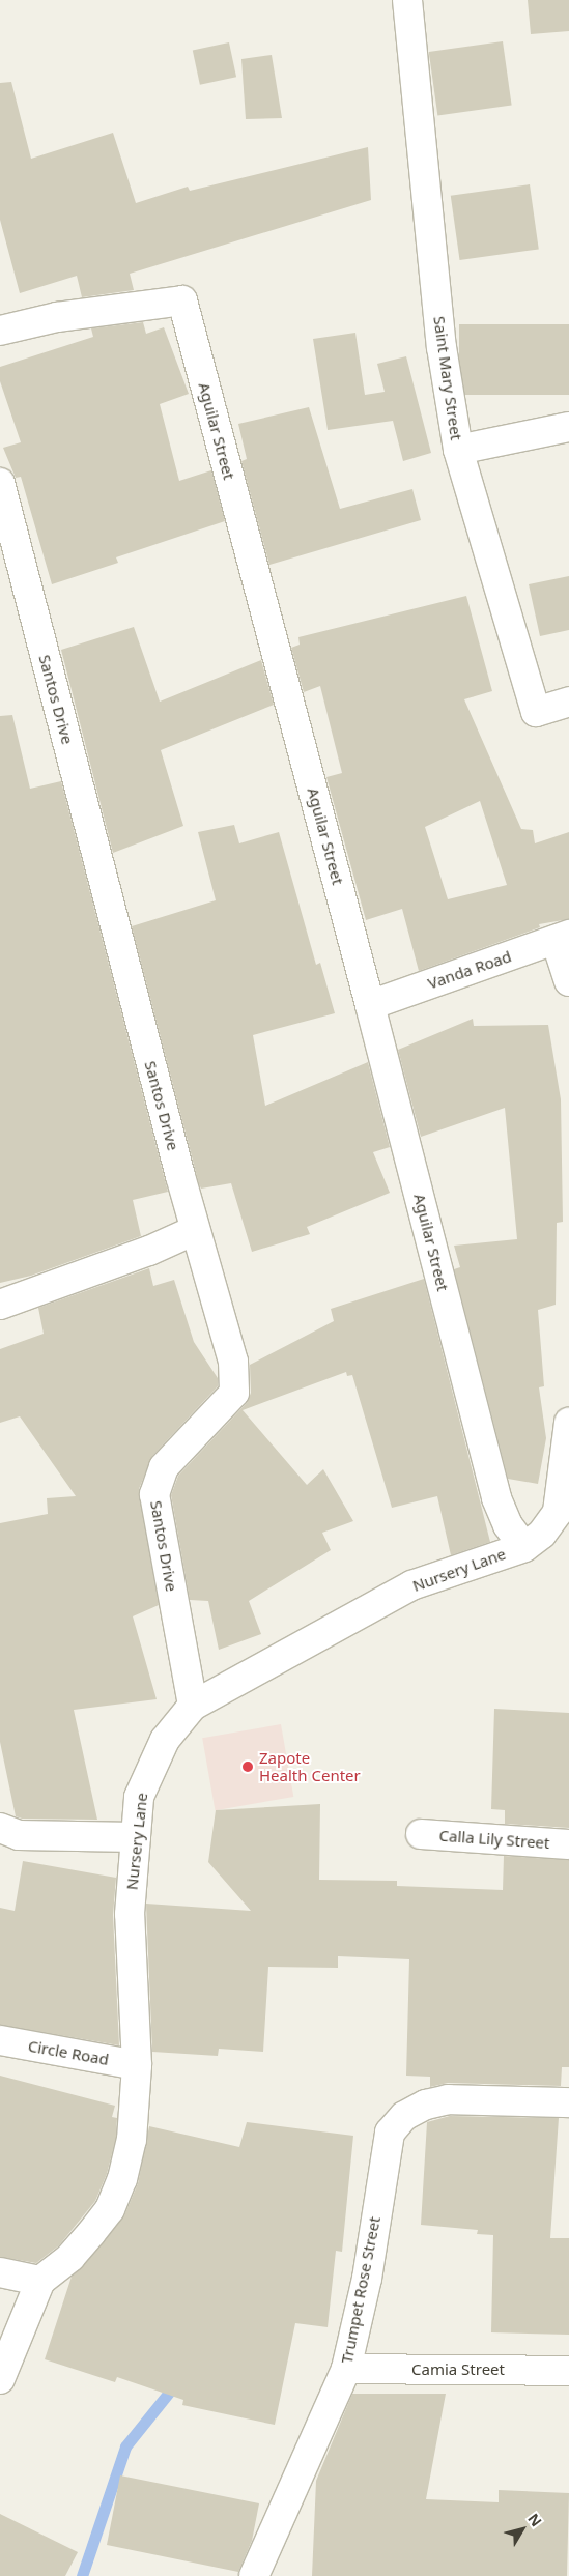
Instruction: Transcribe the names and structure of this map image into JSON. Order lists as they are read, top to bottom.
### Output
{
  "streets": {
    "street": [
      "Saint Mary Street",
      "Aguilar Street",
      "Santos Drive",
      "Vanda Road",
      "Nursery Lane",
      "Calla Lily Street",
      "Circle Road",
      "Trumpet Rose Street",
      "Camia Street"
    ]
  },
  "crossings": [
    ["Aguilar Street", "Vanda Road"],
    ["Aguilar Street", "Nursery Lane"],
    ["Santos Drive", "Nursery Lane"],
    ["Nursery Lane", "Circle Road"],
    ["Trumpet Rose Street", "Camia Street"]
  ],
  "places": ["Zapote Health Center"],
  "north": "top right"
}
